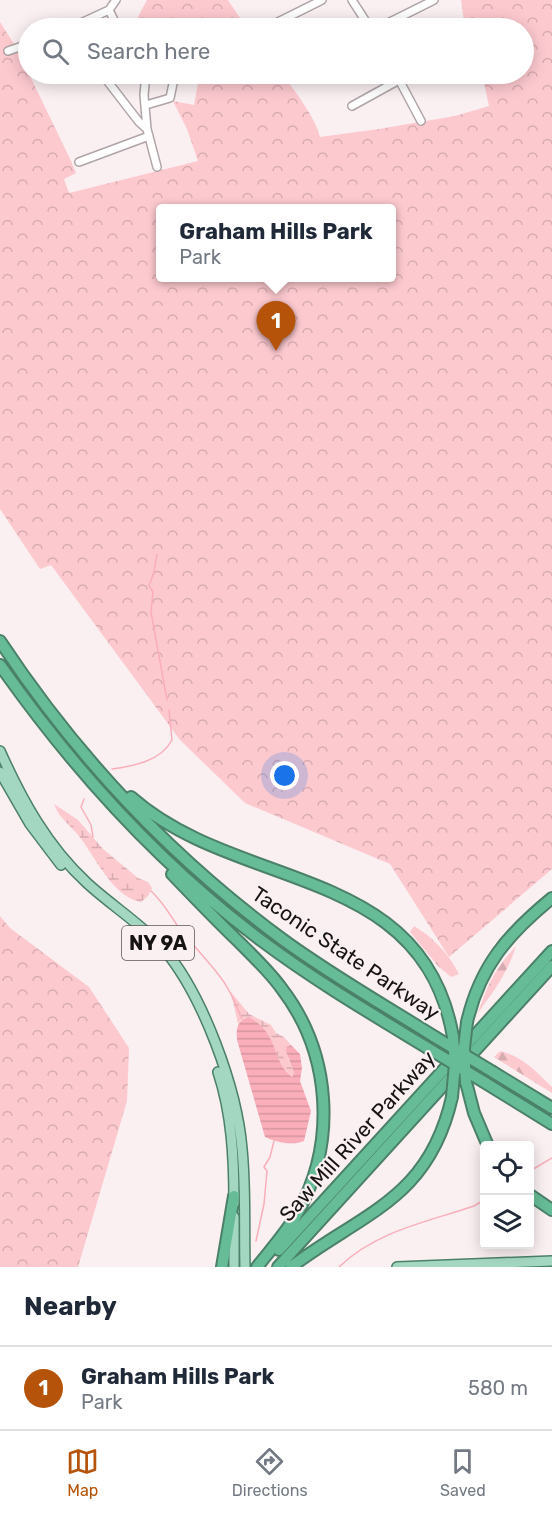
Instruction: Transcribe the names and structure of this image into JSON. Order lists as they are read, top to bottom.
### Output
{
  "streets": {
    "highway": ["Taconic State Parkway", "Saw Mill River Parkway"],
    "main road": ["NY 9A"]
  },
  "page": {
    "search": "Search here",
    "popup": ["Graham Hills Park", "Park"],
    "pins": "1",
    "heading": "Nearby",
    "list": [
      {
        "mark": "1",
        "name": "Graham Hills Park",
        "note": "Park",
        "value": "580 m"
      }
    ],
    "nav": ["Map", "Directions", "Saved"]
  }
}
